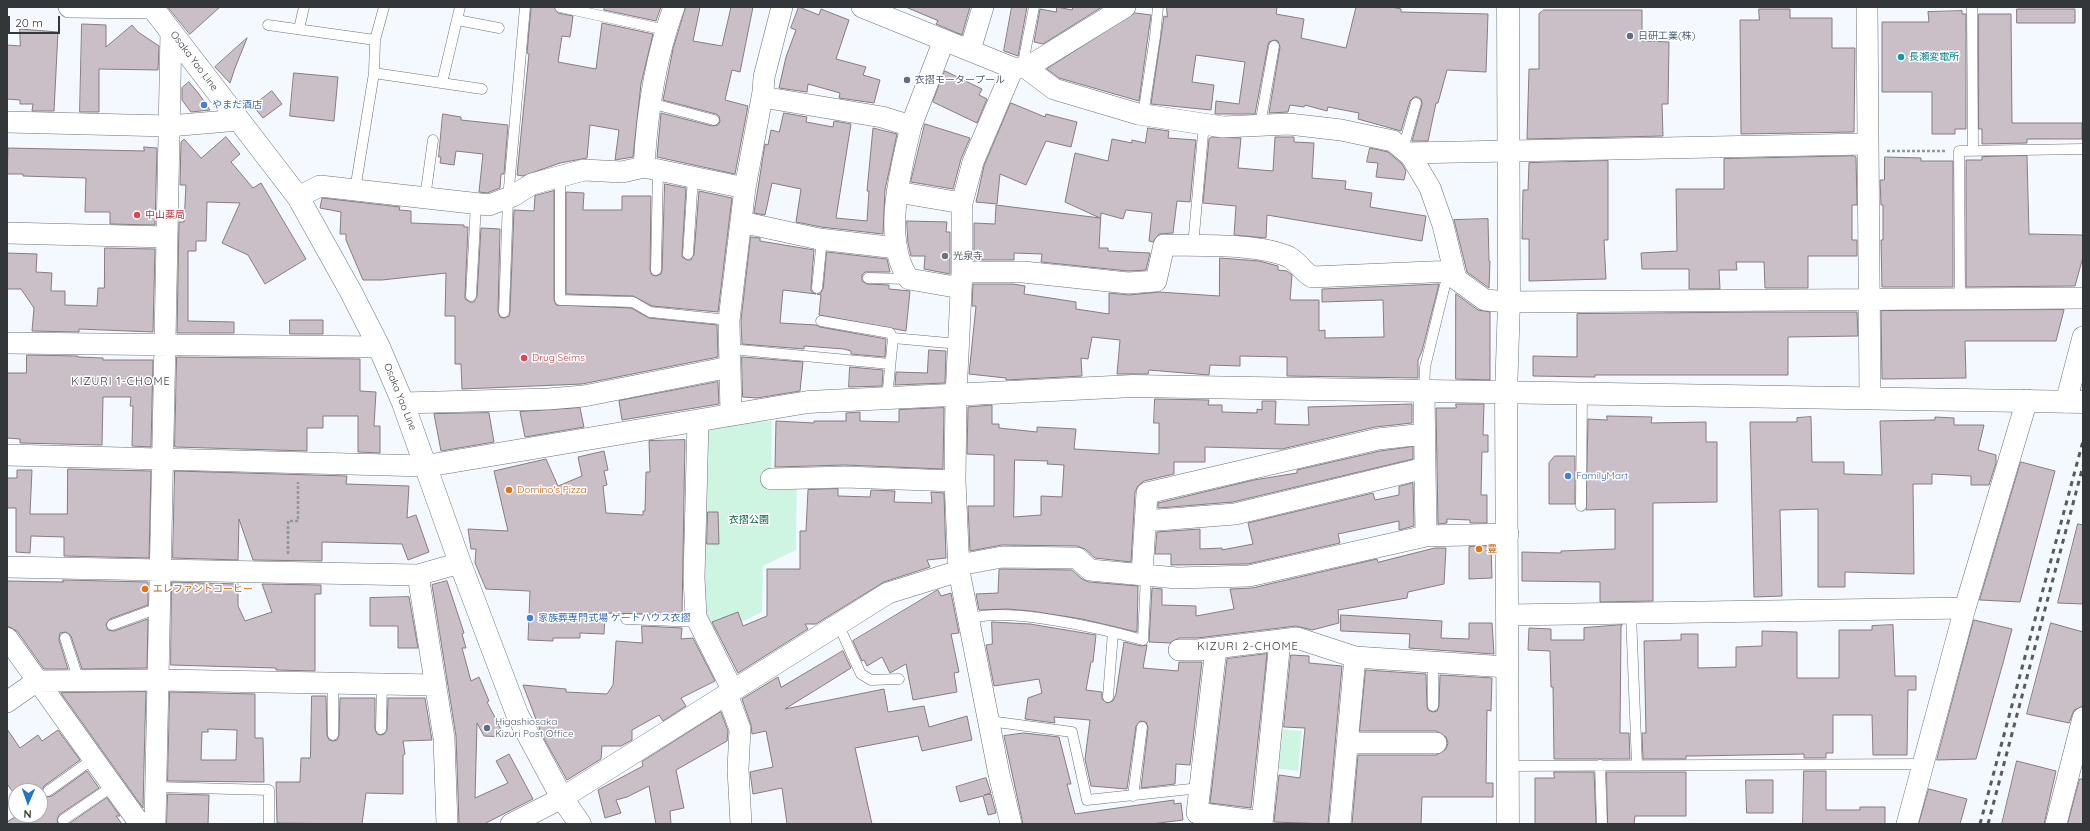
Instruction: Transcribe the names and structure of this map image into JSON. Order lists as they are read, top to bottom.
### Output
{
  "streets": {
    "street": ["Osaka Yao Line"]
  },
  "districts": ["KIZURI 1-CHOME", "KIZURI 2-CHOME"],
  "parks": ["衣摺公園"],
  "places": [
    "日研工業(株)",
    "長瀬変電所",
    "衣摺モータープール",
    "やまだ酒店",
    "中山薬局",
    "光泉寺",
    "Drug Seims",
    "FamilyMart",
    "Domino's Pizza",
    "豊",
    "エレファントコーヒー",
    "家族葬専門式場 ゲートハウス衣摺",
    "Higashiosaka Kizuri Post Office"
  ],
  "scale_bar": "20 m",
  "north": "bottom"
}
